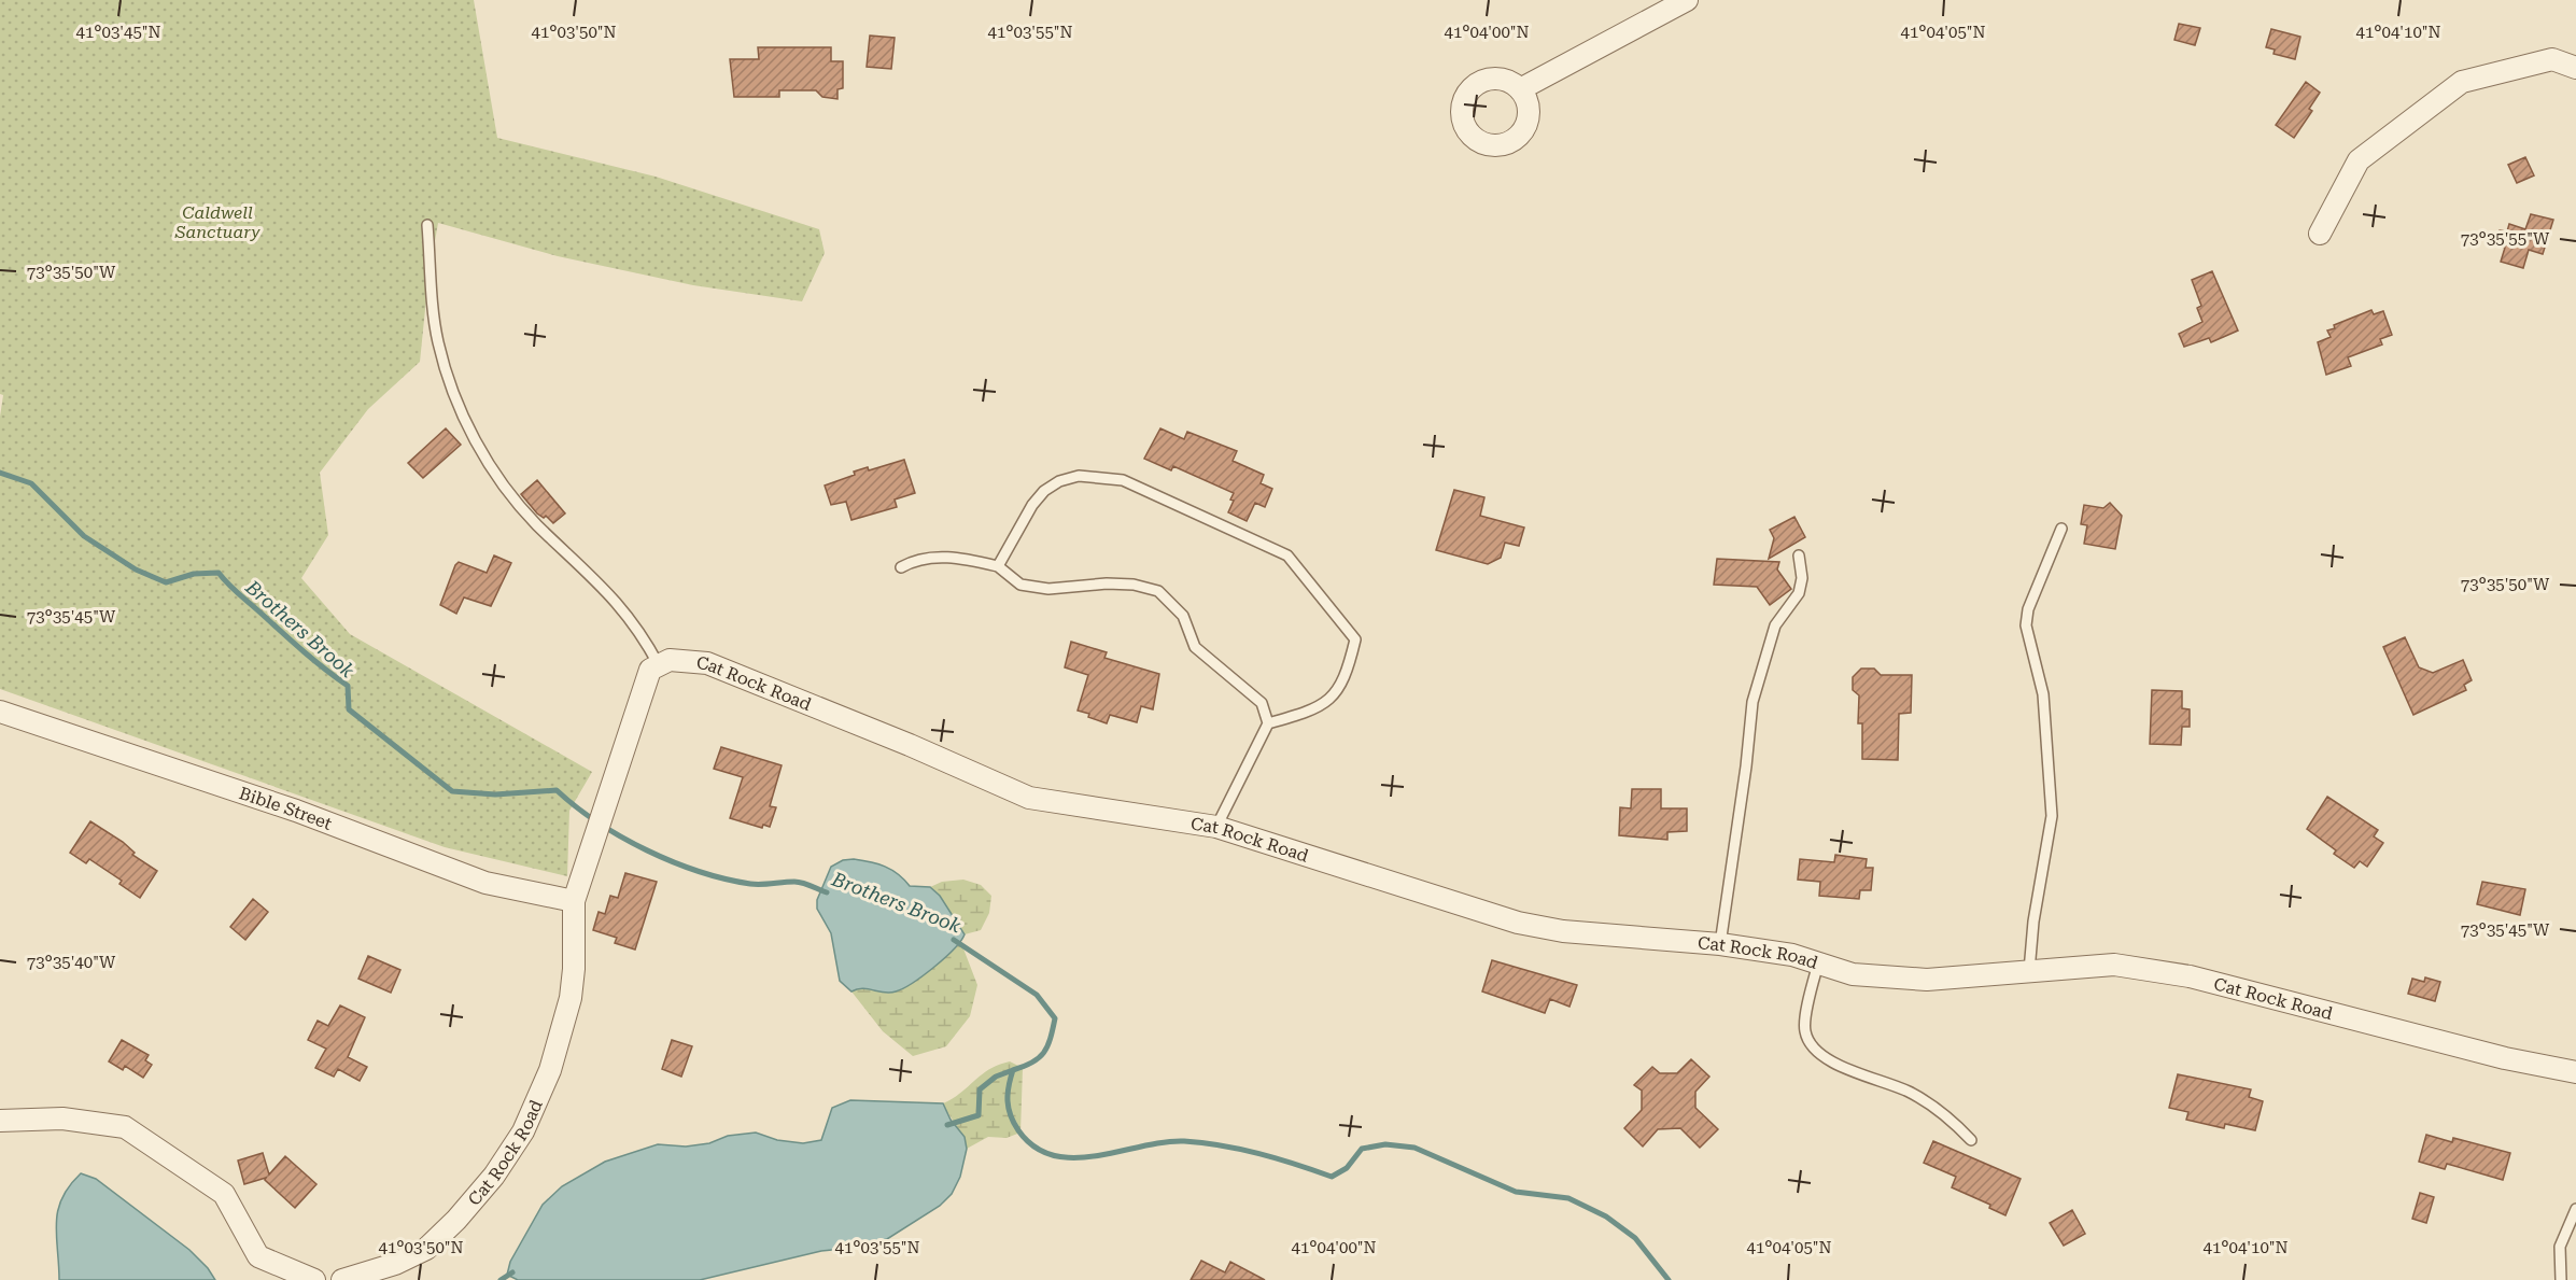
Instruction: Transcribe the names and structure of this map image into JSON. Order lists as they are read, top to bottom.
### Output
{
  "streets": {
    "street": ["Cat Rock Road", "Bible Street"]
  },
  "crossings": [
    ["Cat Rock Road", "Bible Street"]
  ],
  "water": ["Brothers Brook"],
  "parks": ["Caldwell Sanctuary"],
  "coordinates": [
    "41°03'45\"N",
    "41°03'50\"N",
    "41°03'55\"N",
    "41°04'00\"N",
    "41°04'05\"N",
    "41°04'10\"N",
    "73°35'55\"W",
    "73°35'50\"W",
    "73°35'45\"W",
    "73°35'40\"W"
  ]
}
